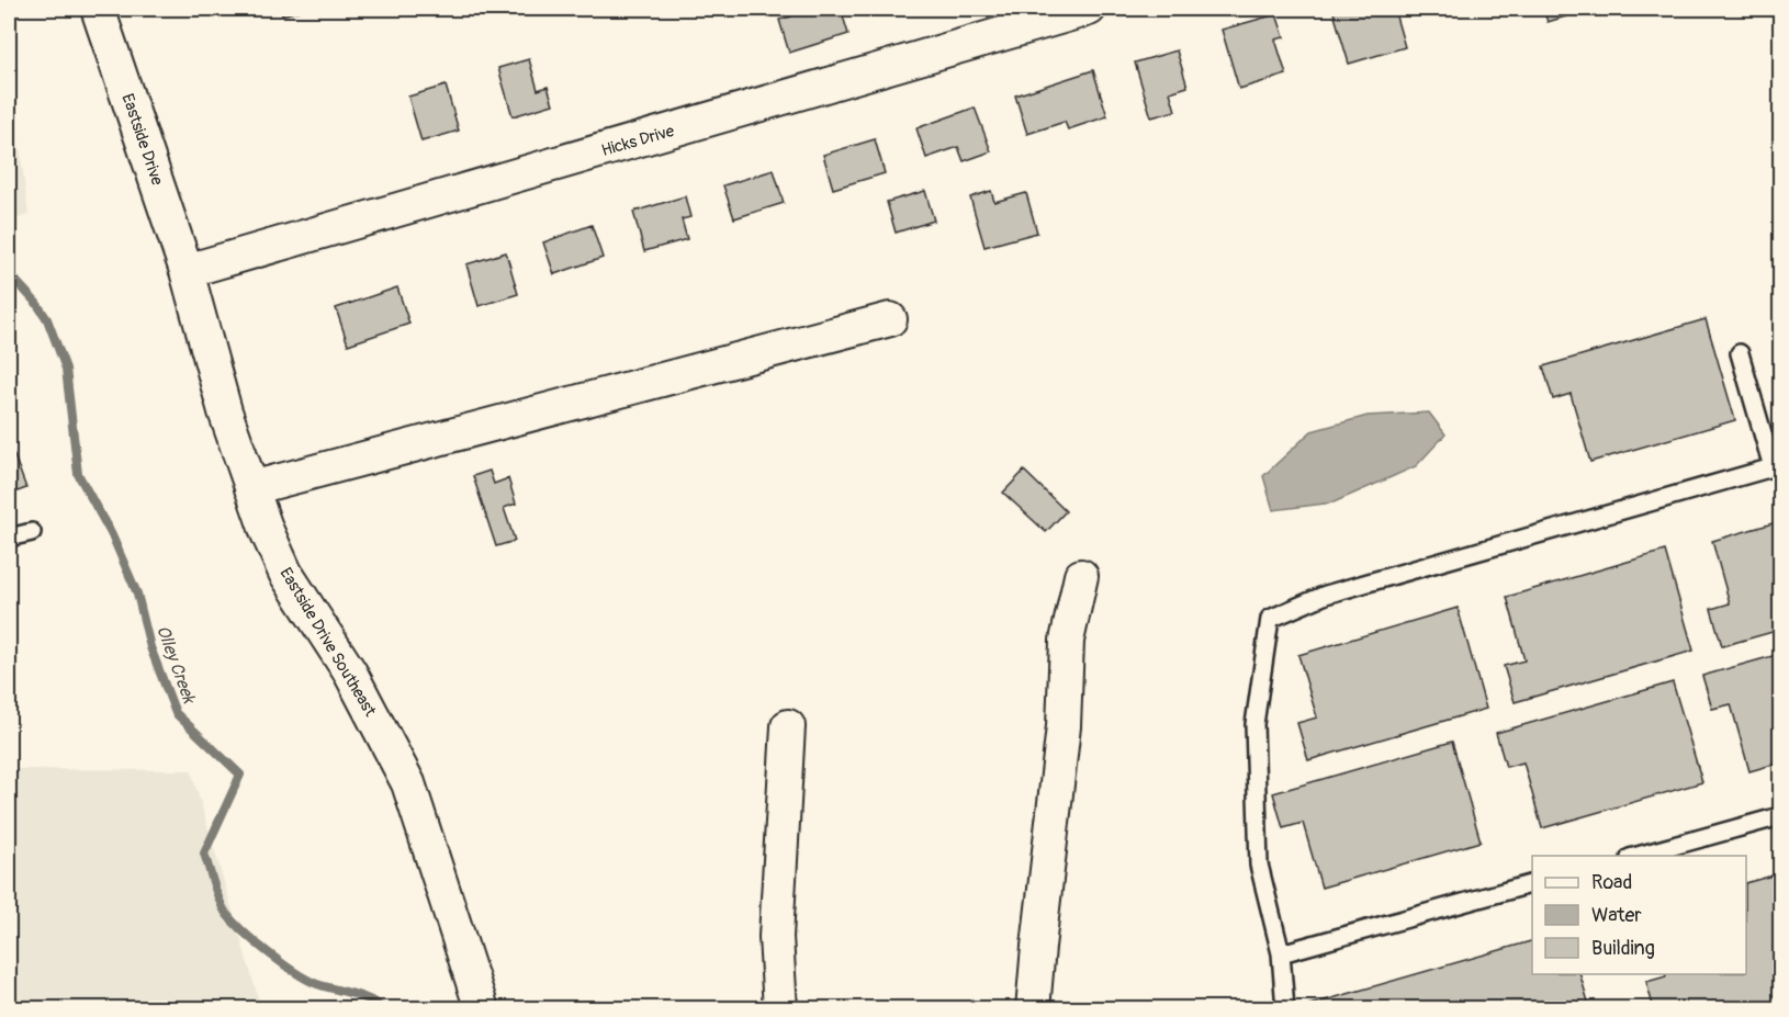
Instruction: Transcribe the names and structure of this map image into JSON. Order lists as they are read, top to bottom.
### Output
{
  "streets": {
    "street": ["Eastside Drive", "Hicks Drive", "Eastside Drive Southeast"]
  },
  "crossings": [
    ["Eastside Drive", "Hicks Drive"],
    ["Eastside Drive", "Eastside Drive Southeast"],
    ["Hicks Drive", "Eastside Drive Southeast"]
  ],
  "water": ["Olley Creek"],
  "legend": ["Road", "Water", "Building"]
}
